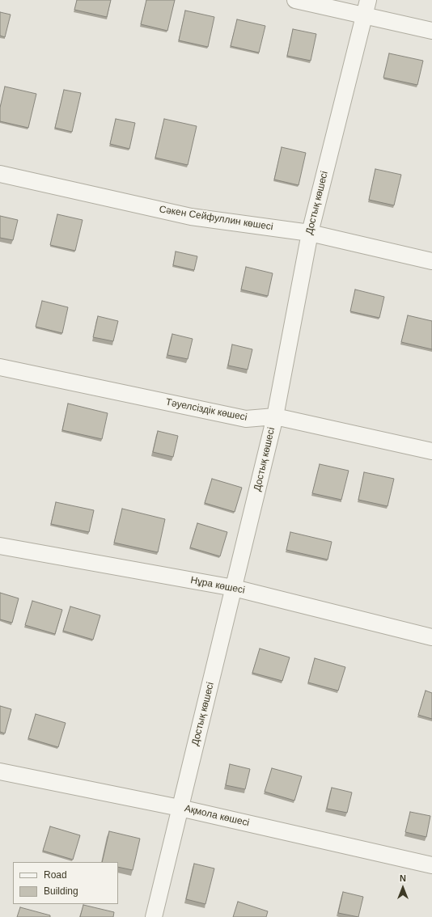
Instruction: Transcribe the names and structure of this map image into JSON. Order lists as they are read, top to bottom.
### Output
{
  "streets": {
    "street": [
      "Достық көшесі",
      "Сәкен Сейфуллин көшесі",
      "Тәуелсіздік көшесі",
      "Нұра көшесі",
      "Ақмола көшесі"
    ]
  },
  "crossings": [
    ["Достық көшесі", "Сәкен Сейфуллин көшесі"],
    ["Достық көшесі", "Тәуелсіздік көшесі"],
    ["Достық көшесі", "Нұра көшесі"],
    ["Достық көшесі", "Ақмола көшесі"]
  ],
  "legend": ["Road", "Building"],
  "north": "top"
}
